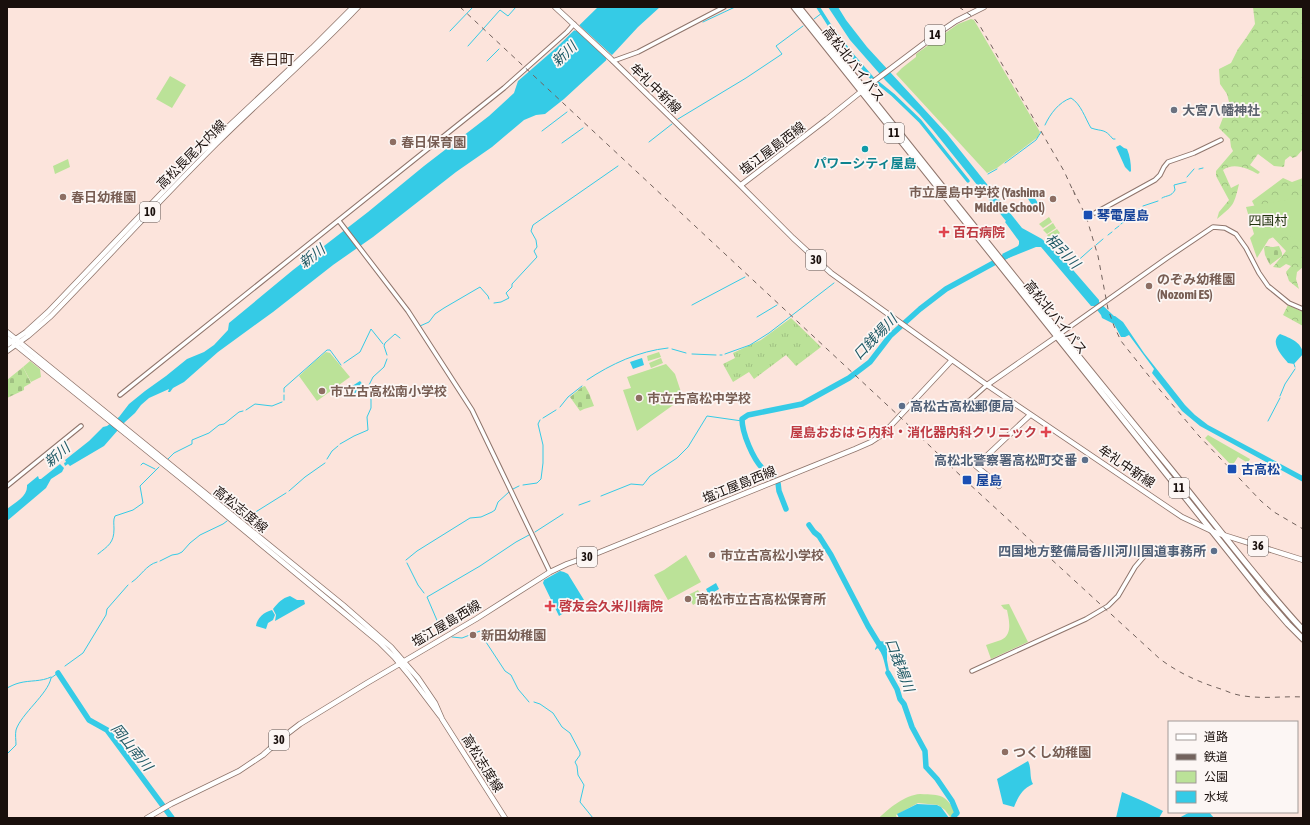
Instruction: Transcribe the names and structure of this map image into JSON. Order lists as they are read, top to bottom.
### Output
{
  "streets": {
    "highway": ["高松北バイパス", "11"],
    "main road": [
      "14",
      "牟礼中新線",
      "塩江屋島西線",
      "高松長尾大内線",
      "10",
      "30",
      "高松志度線",
      "36"
    ]
  },
  "crossings": [
    ["14", "高松北バイパス"],
    ["14", "塩江屋島西線"],
    ["高松北バイパス", "牟礼中新線"],
    ["高松北バイパス", "塩江屋島西線"],
    ["高松北バイパス", "36"],
    ["牟礼中新線", "塩江屋島西線"],
    ["牟礼中新線", "36"],
    ["塩江屋島西線", "高松志度線"],
    ["高松長尾大内線", "高松志度線"]
  ],
  "districts": ["春日町"],
  "water": [
    "新川",
    "相引川",
    "口銭場川",
    "岡山南川"
  ],
  "parks": ["四国村"],
  "places": {
    "other": [
      "大宮八幡神社",
      "春日保育園",
      "パワーシティ屋島",
      "春日幼稚園",
      "市立屋島中学校 (Yashima Middle School)",
      "のぞみ幼稚園 (Nozomi ES)",
      "市立古高松南小学校",
      "市立古高松中学校",
      "高松古高松郵便局",
      "高松北警察署高松町交番",
      "四国地方整備局香川河川国道事務所",
      "市立古高松小学校",
      "高松市立古高松保育所",
      "新田幼稚園",
      "つくし幼稚園"
    ],
    "transit": ["琴電屋島", "古高松", "屋島"],
    "health": ["百石病院", "屋島おおはら内科・消化器内科クリニック", "啓友会久米川病院"]
  },
  "legend": [
    "道路",
    "鉄道",
    "公園",
    "水域"
  ]
}
